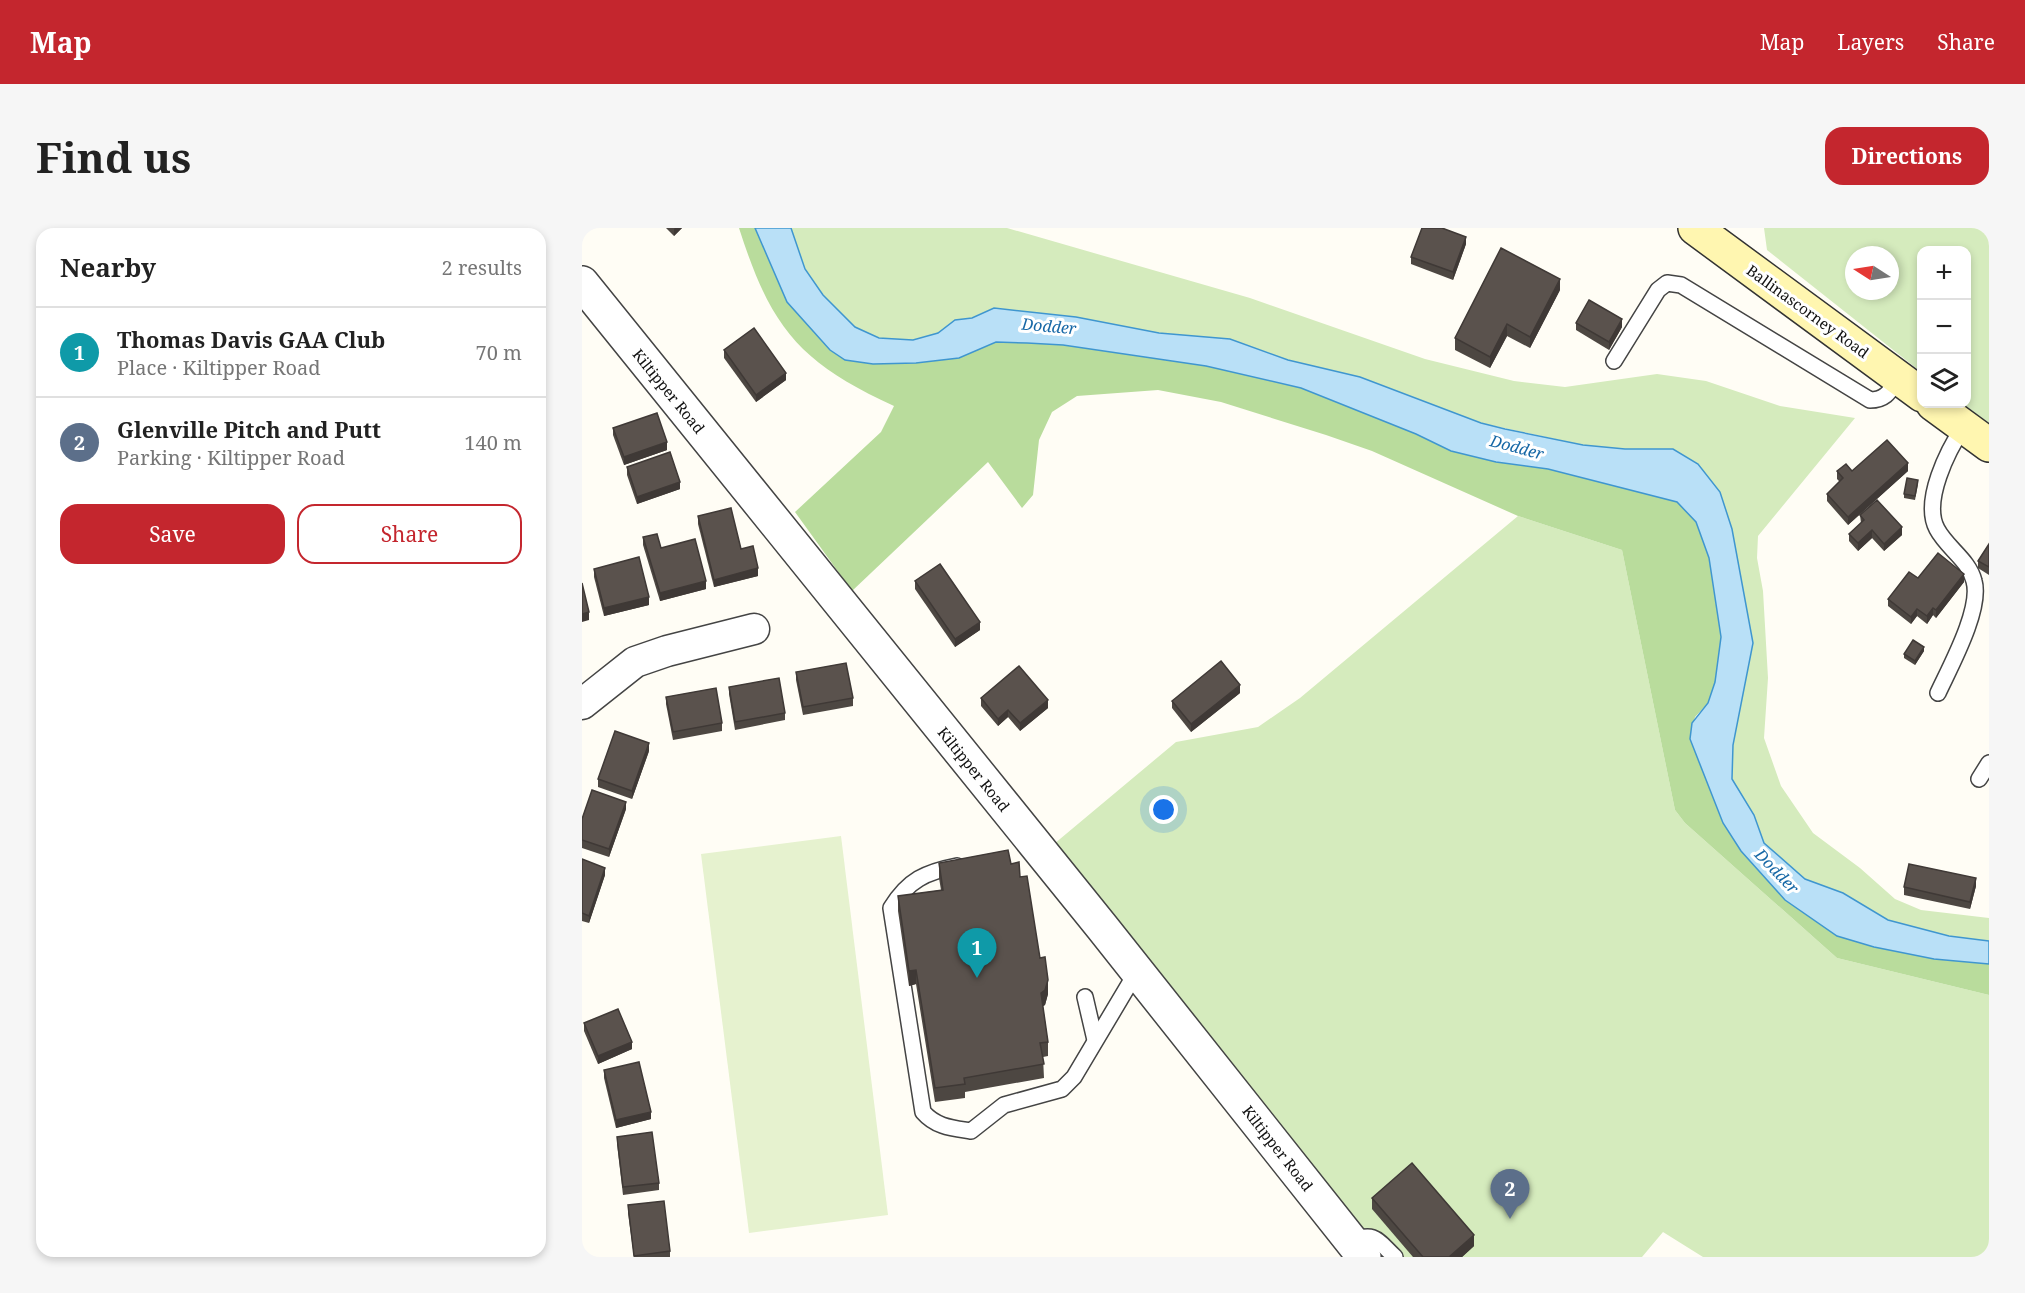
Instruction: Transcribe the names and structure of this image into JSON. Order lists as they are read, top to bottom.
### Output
{
  "streets": {
    "main road": ["Ballinascorney Road"],
    "street": ["Kiltipper Road"]
  },
  "water": ["Dodder"],
  "north": "left",
  "page": {
    "header": "Map",
    "nav": ["Map", "Layers", "Share"],
    "buttons": [
      "Directions",
      ["Save", "Share"]
    ],
    "title": "Find us",
    "heading": ["Nearby", "2 results"],
    "map_buttons": ["+", "−"],
    "list": [
      {
        "mark": "1",
        "name": "Thomas Davis GAA Club",
        "note": "Place · Kiltipper Road",
        "value": "70 m"
      },
      {
        "mark": "2",
        "name": "Glenville Pitch and Putt",
        "note": "Parking · Kiltipper Road",
        "value": "140 m"
      }
    ],
    "pins": ["1", "2"]
  }
}
